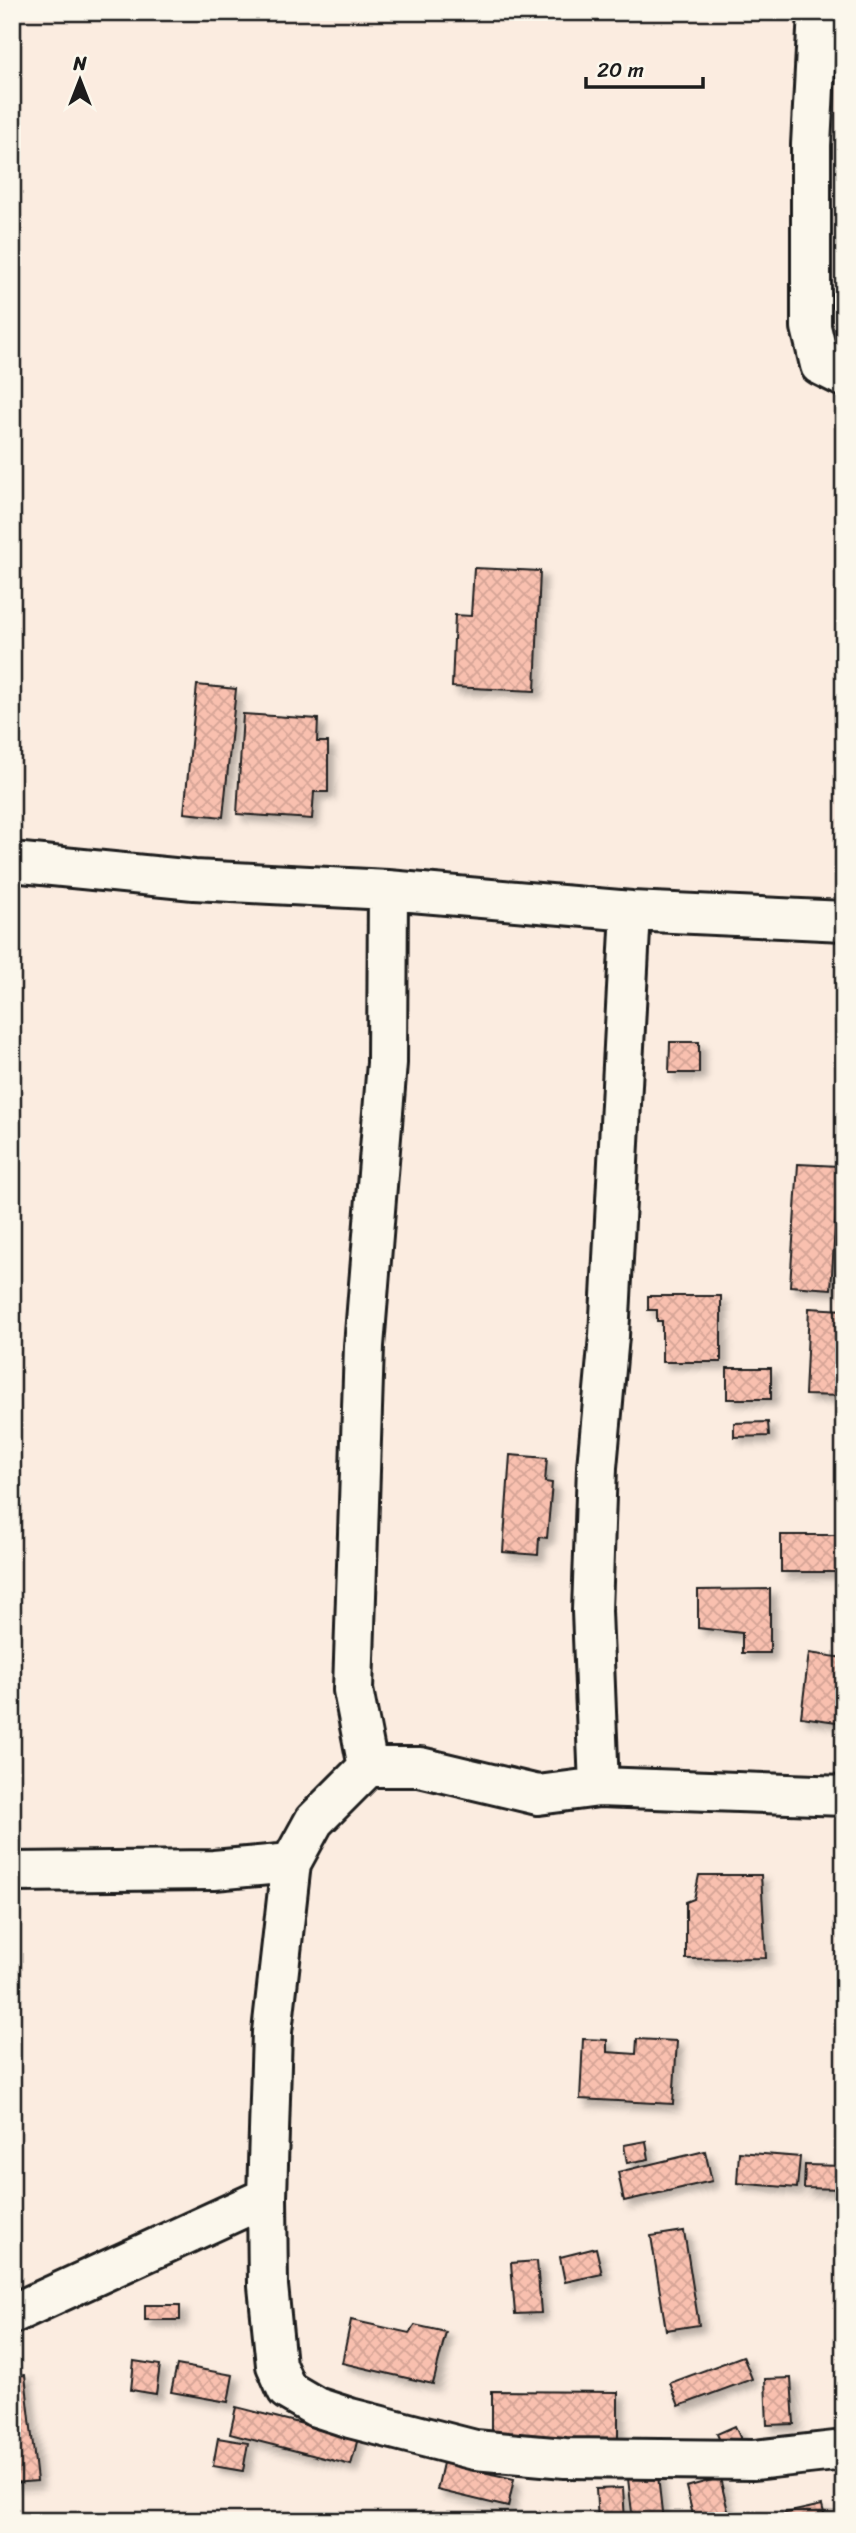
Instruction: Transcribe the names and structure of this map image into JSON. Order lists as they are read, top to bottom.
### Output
{
  "scale_bar": "20 m",
  "north": "top"
}
